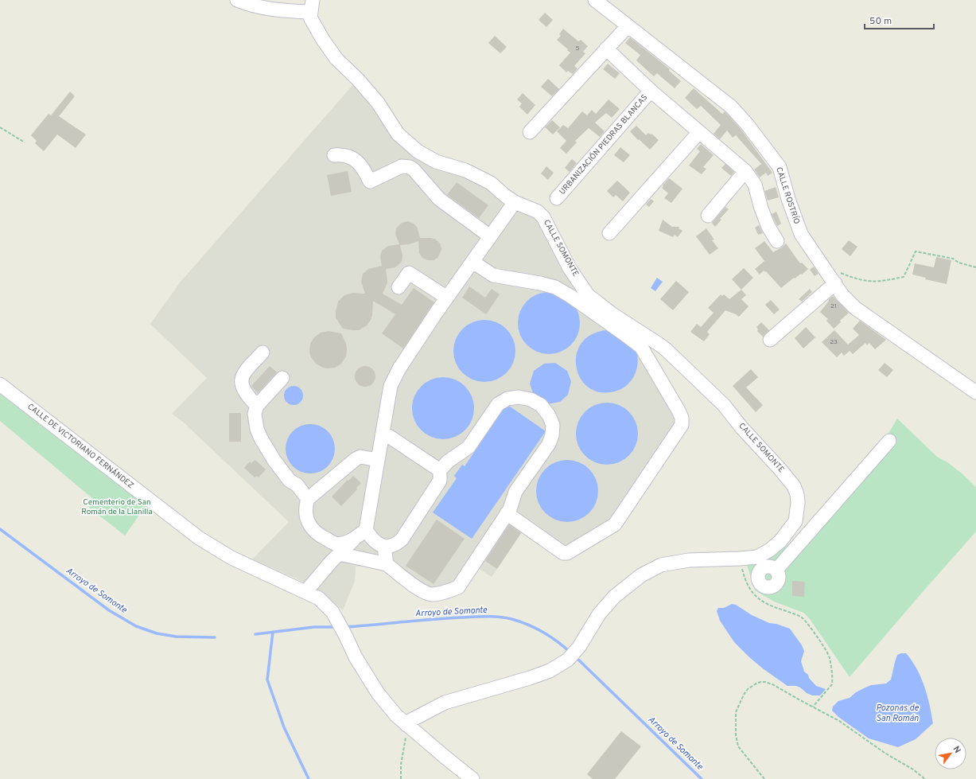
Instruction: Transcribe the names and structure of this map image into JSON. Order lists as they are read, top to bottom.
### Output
{
  "streets": {
    "street": [
      "URBANIZACIÓN PIEDRAS BLANCAS",
      "CALLE ROSTRÍO",
      "CALLE SOMONTE",
      "CALLE DE VICTORIANO FERNÁNDEZ"
    ]
  },
  "crossings": [
    ["CALLE SOMONTE", "CALLE DE VICTORIANO FERNÁNDEZ"]
  ],
  "water": ["Arroyo de Somonte", "Pozonas de San Román"],
  "parks": ["Cementerio de San Román de la Llanilla"],
  "house_numbers": ["5", "21", "23"],
  "scale_bar": "50 m",
  "north": "top right"
}
